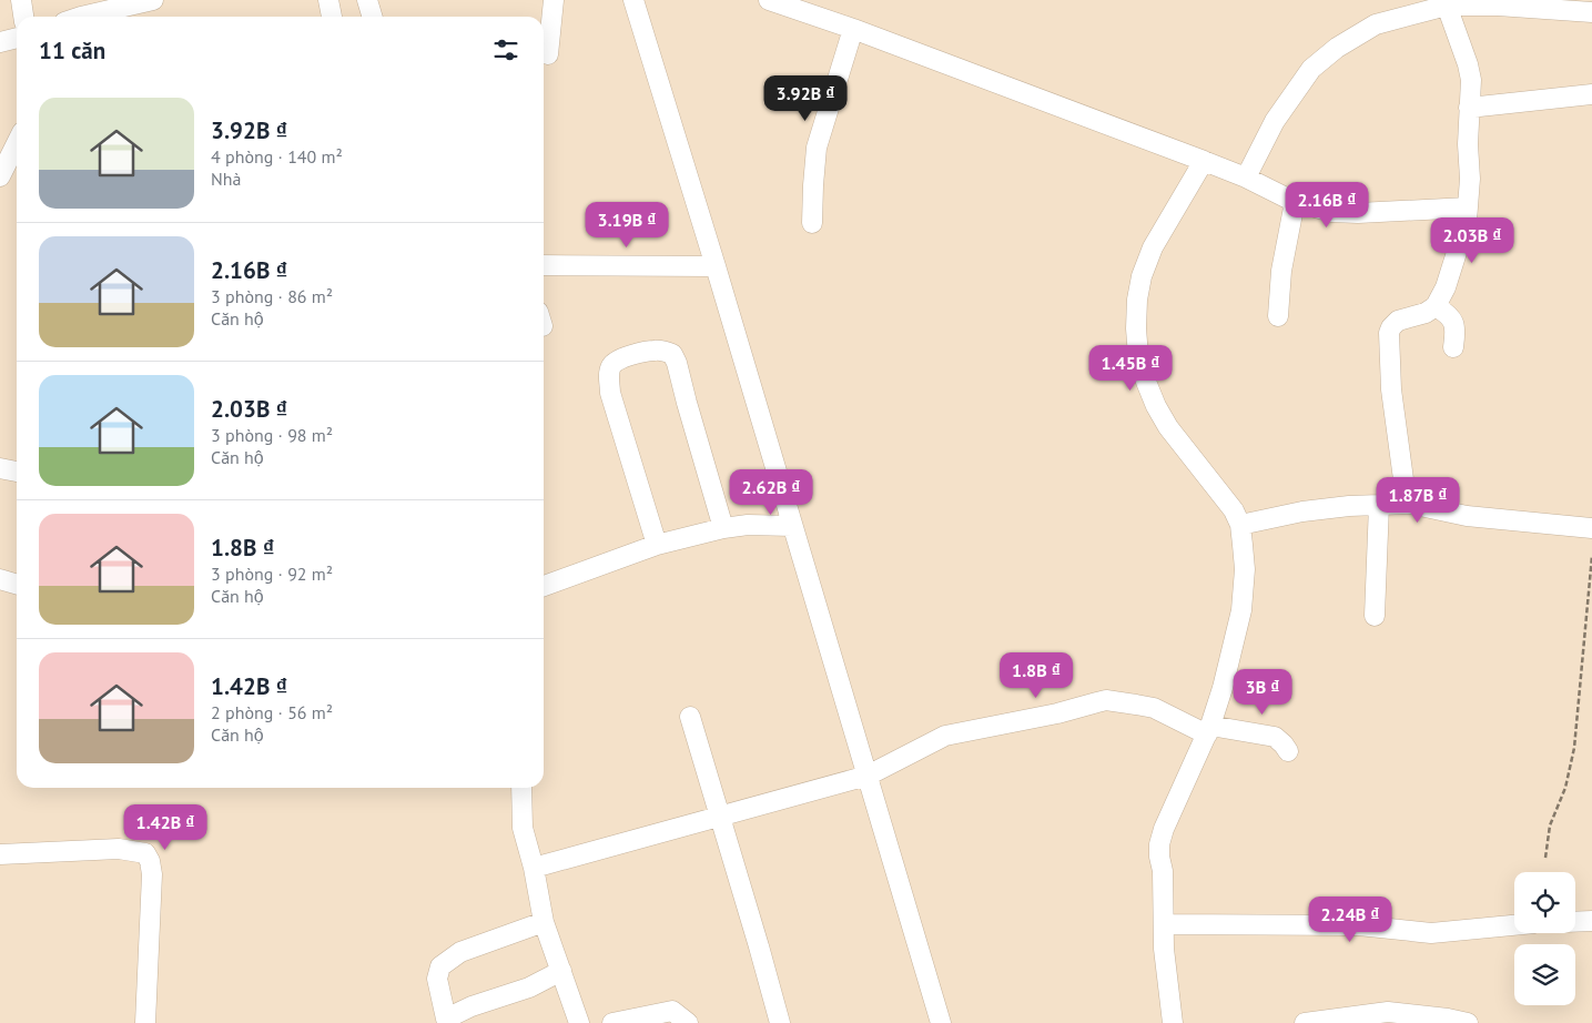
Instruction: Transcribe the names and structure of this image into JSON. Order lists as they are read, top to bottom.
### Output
{
  "page": {
    "heading": "11 căn",
    "price": [
      "3.92B ₫",
      "2.16B ₫",
      "3.19B ₫",
      "2.03B ₫",
      "1.45B ₫",
      "2.62B ₫",
      "1.87B ₫",
      "1.8B ₫",
      "3B ₫",
      "1.42B ₫",
      "2.24B ₫"
    ],
    "list": [
      {
        "name": "3.92B ₫",
        "note": "4 phòng · 140 m² · Nhà"
      },
      {
        "name": "2.16B ₫",
        "note": "3 phòng · 86 m² · Căn hộ"
      },
      {
        "name": "2.03B ₫",
        "note": "3 phòng · 98 m² · Căn hộ"
      },
      {
        "name": "1.8B ₫",
        "note": "3 phòng · 92 m² · Căn hộ"
      },
      {
        "name": "1.42B ₫",
        "note": "2 phòng · 56 m² · Căn hộ"
      }
    ]
  }
}
